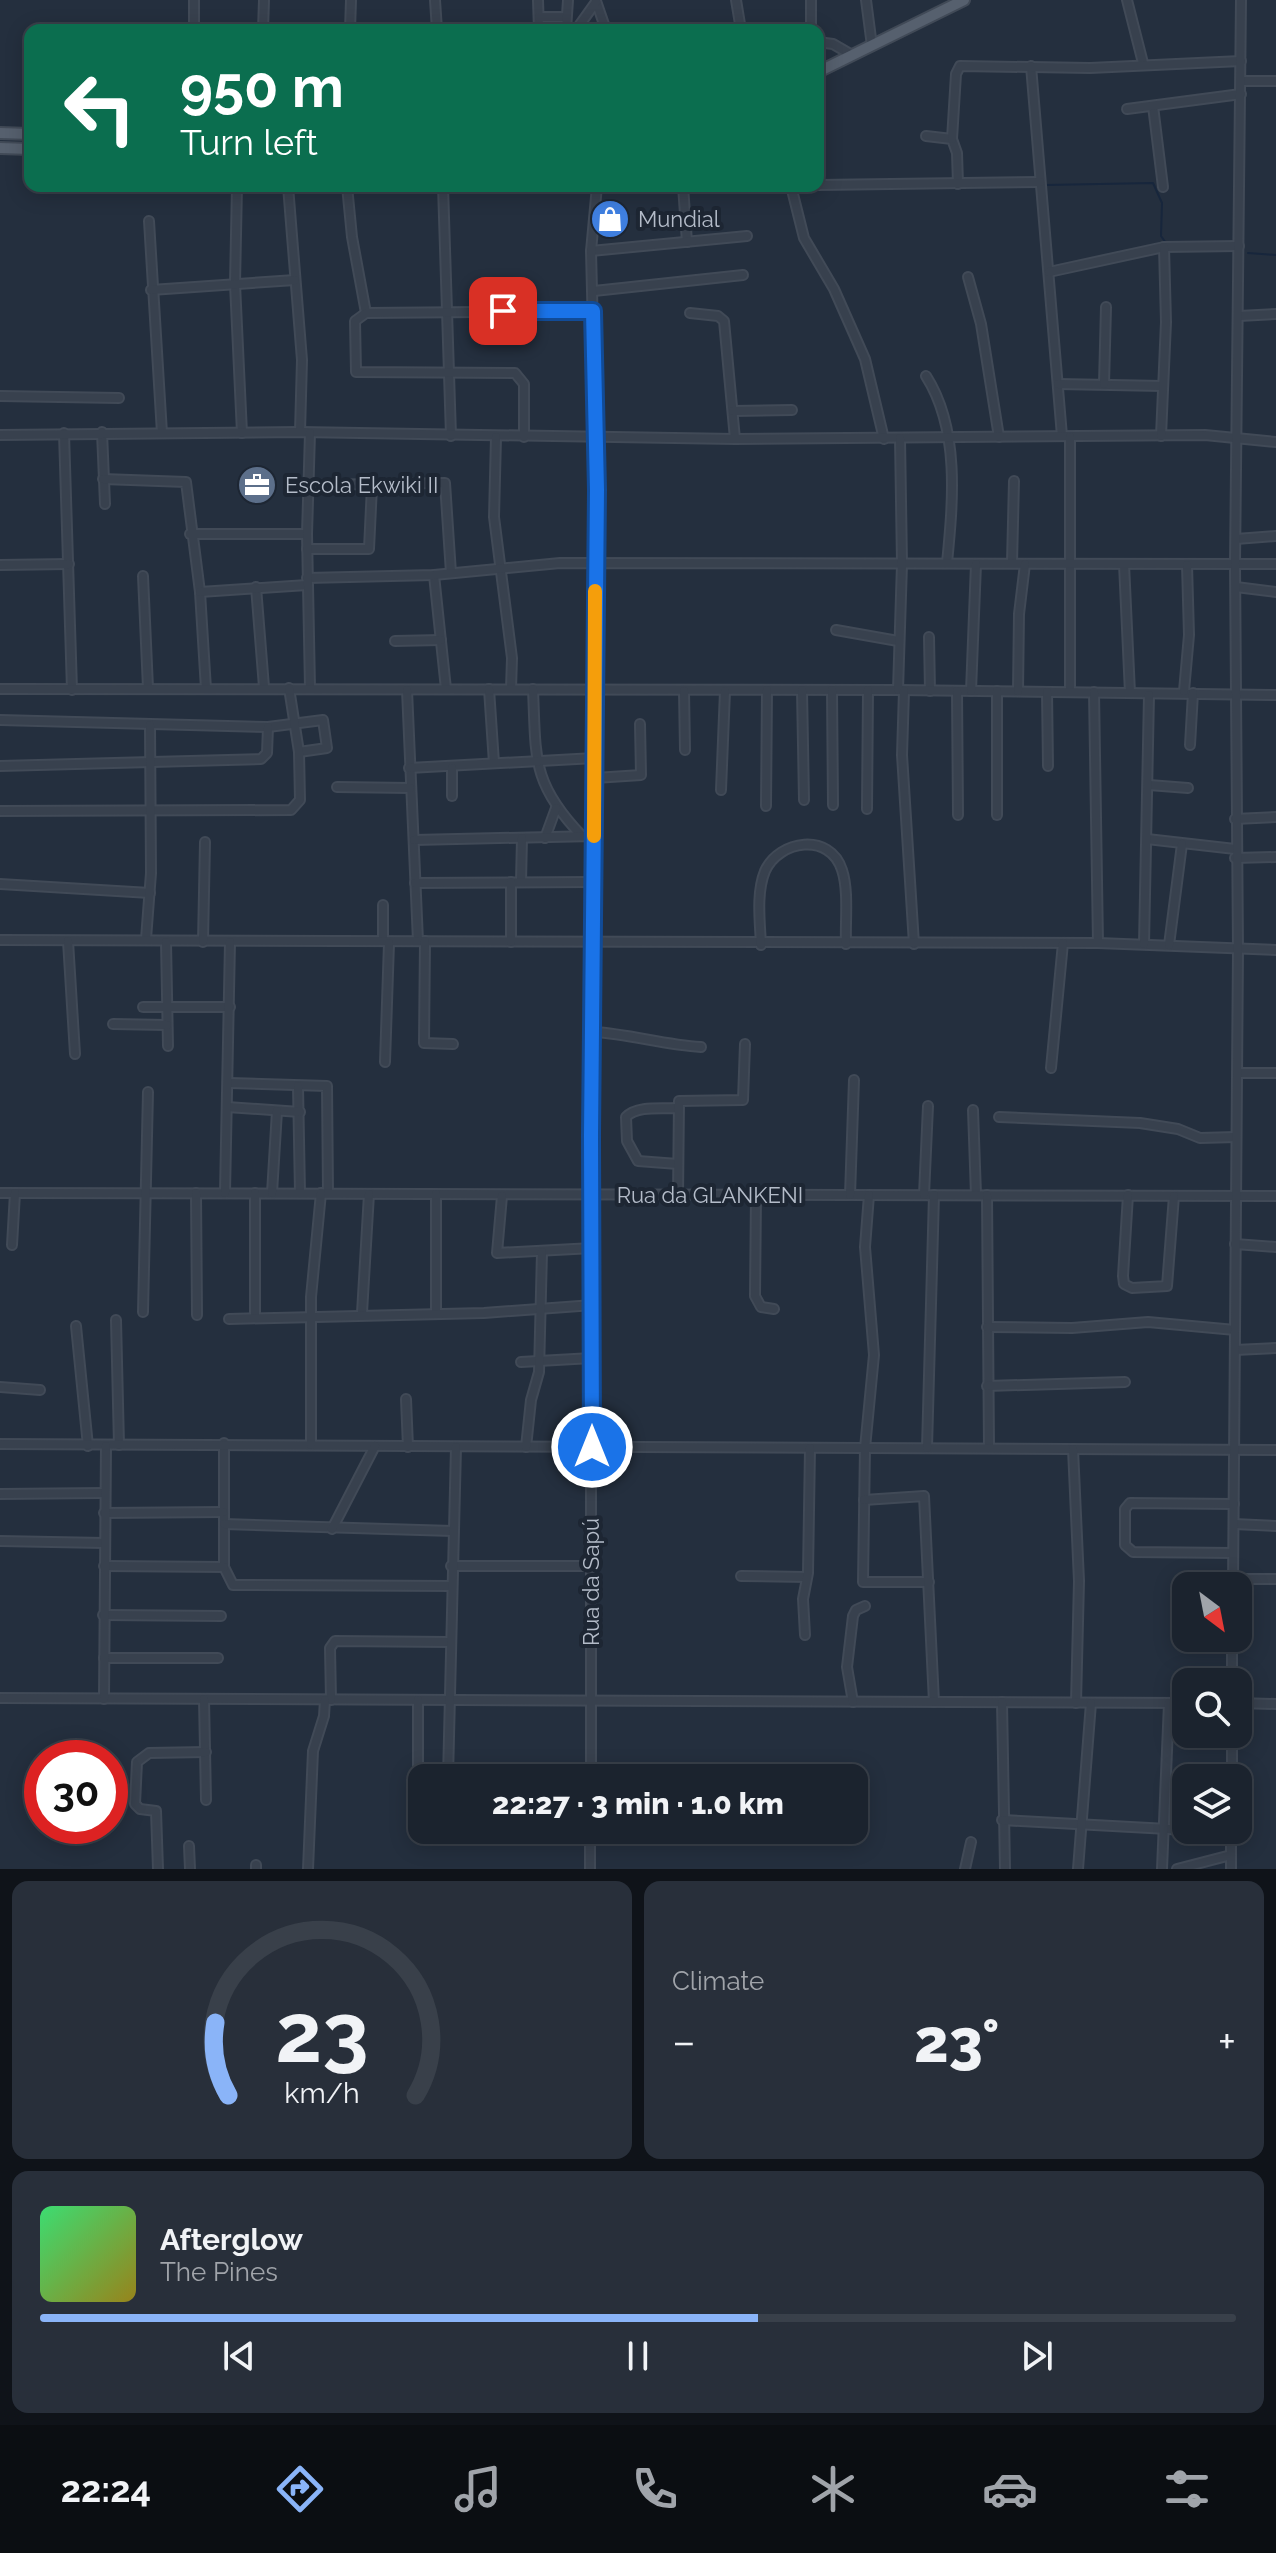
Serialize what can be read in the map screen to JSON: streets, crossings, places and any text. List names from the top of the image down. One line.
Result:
{"streets":{"street":["Rua da GLANKENI","Rua da Sapú"]},"crossings":[["Rua da GLANKENI","Rua da Sapú"]],"places":{"shop":["Mundial"],"office":["Escola Ekwiki II"]},"north":"bottom right","page":{"turn":["950 m","Turn left"],"limit":"30","trip":"22:27 · 3 min · 1.0 km","tile":"Climate","heat":["−","23°","+"],"song":["Afterglow","The Pines"],"tabs":"22:24","gauge":["23","km/h"]}}
